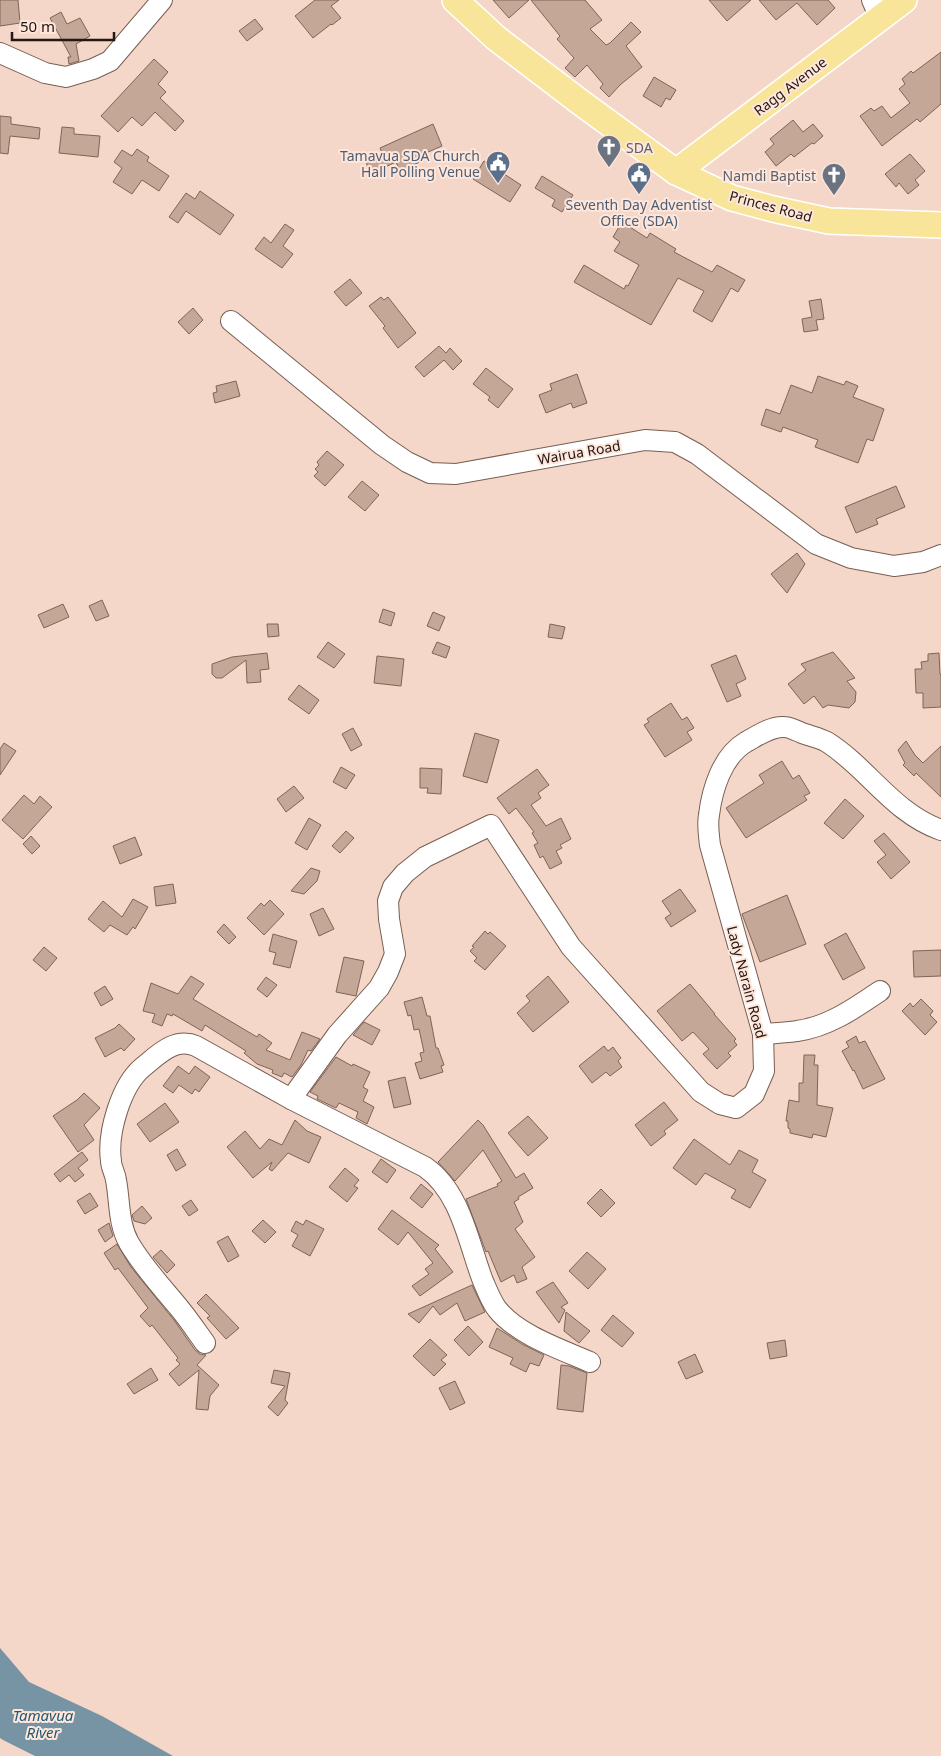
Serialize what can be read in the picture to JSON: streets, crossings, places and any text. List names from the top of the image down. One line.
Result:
{"streets":{"main road":["Ragg Avenue","Princes Road"],"street":["Wairua Road","Lady Narain Road"]},"crossings":[["Ragg Avenue","Princes Road"]],"water":["Tamavua River"],"places":{"church":["SDA","Namdi Baptist"],"public building":["Tamavua SDA Church Hall Polling Venue","Seventh Day Adventist Office (SDA)"]},"scale_bar":"50 m"}
